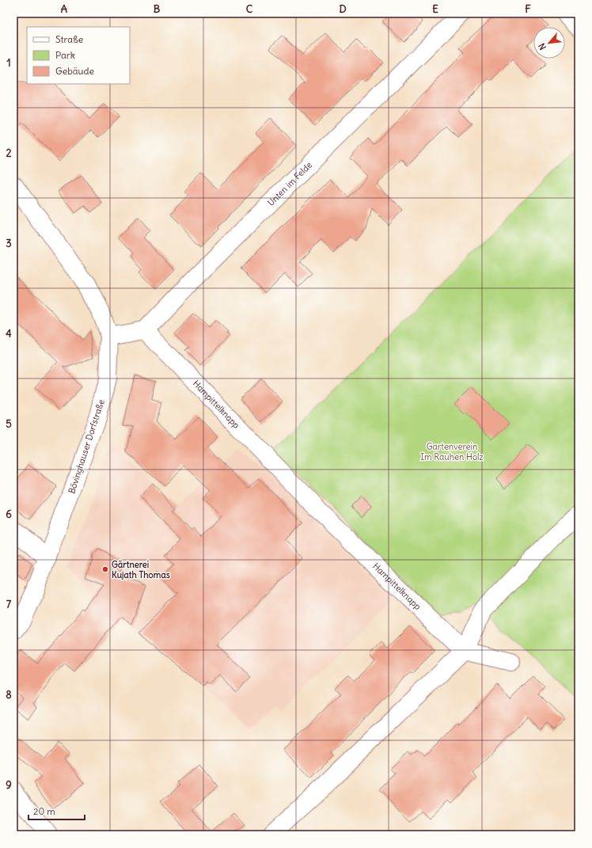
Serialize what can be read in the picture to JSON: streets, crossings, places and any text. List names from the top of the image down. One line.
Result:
{"streets":{"street":["Unten im Felde","Hampittelknapp","Bövinghauser Dorfstraße"]},"crossings":[["Unten im Felde","Hampittelknapp"]],"parks":["Gartenverein Im Rauhen Holz"],"places":["Gärtnerei Kujath Thomas"],"legend":["Straße","Park","Gebäude"],"scale_bar":"20 m","north":"bottom left","grid":{"columns":["A","B","C","D","E","F"],"rows":["1","2","3","4","5","6","7","8","9"]}}
